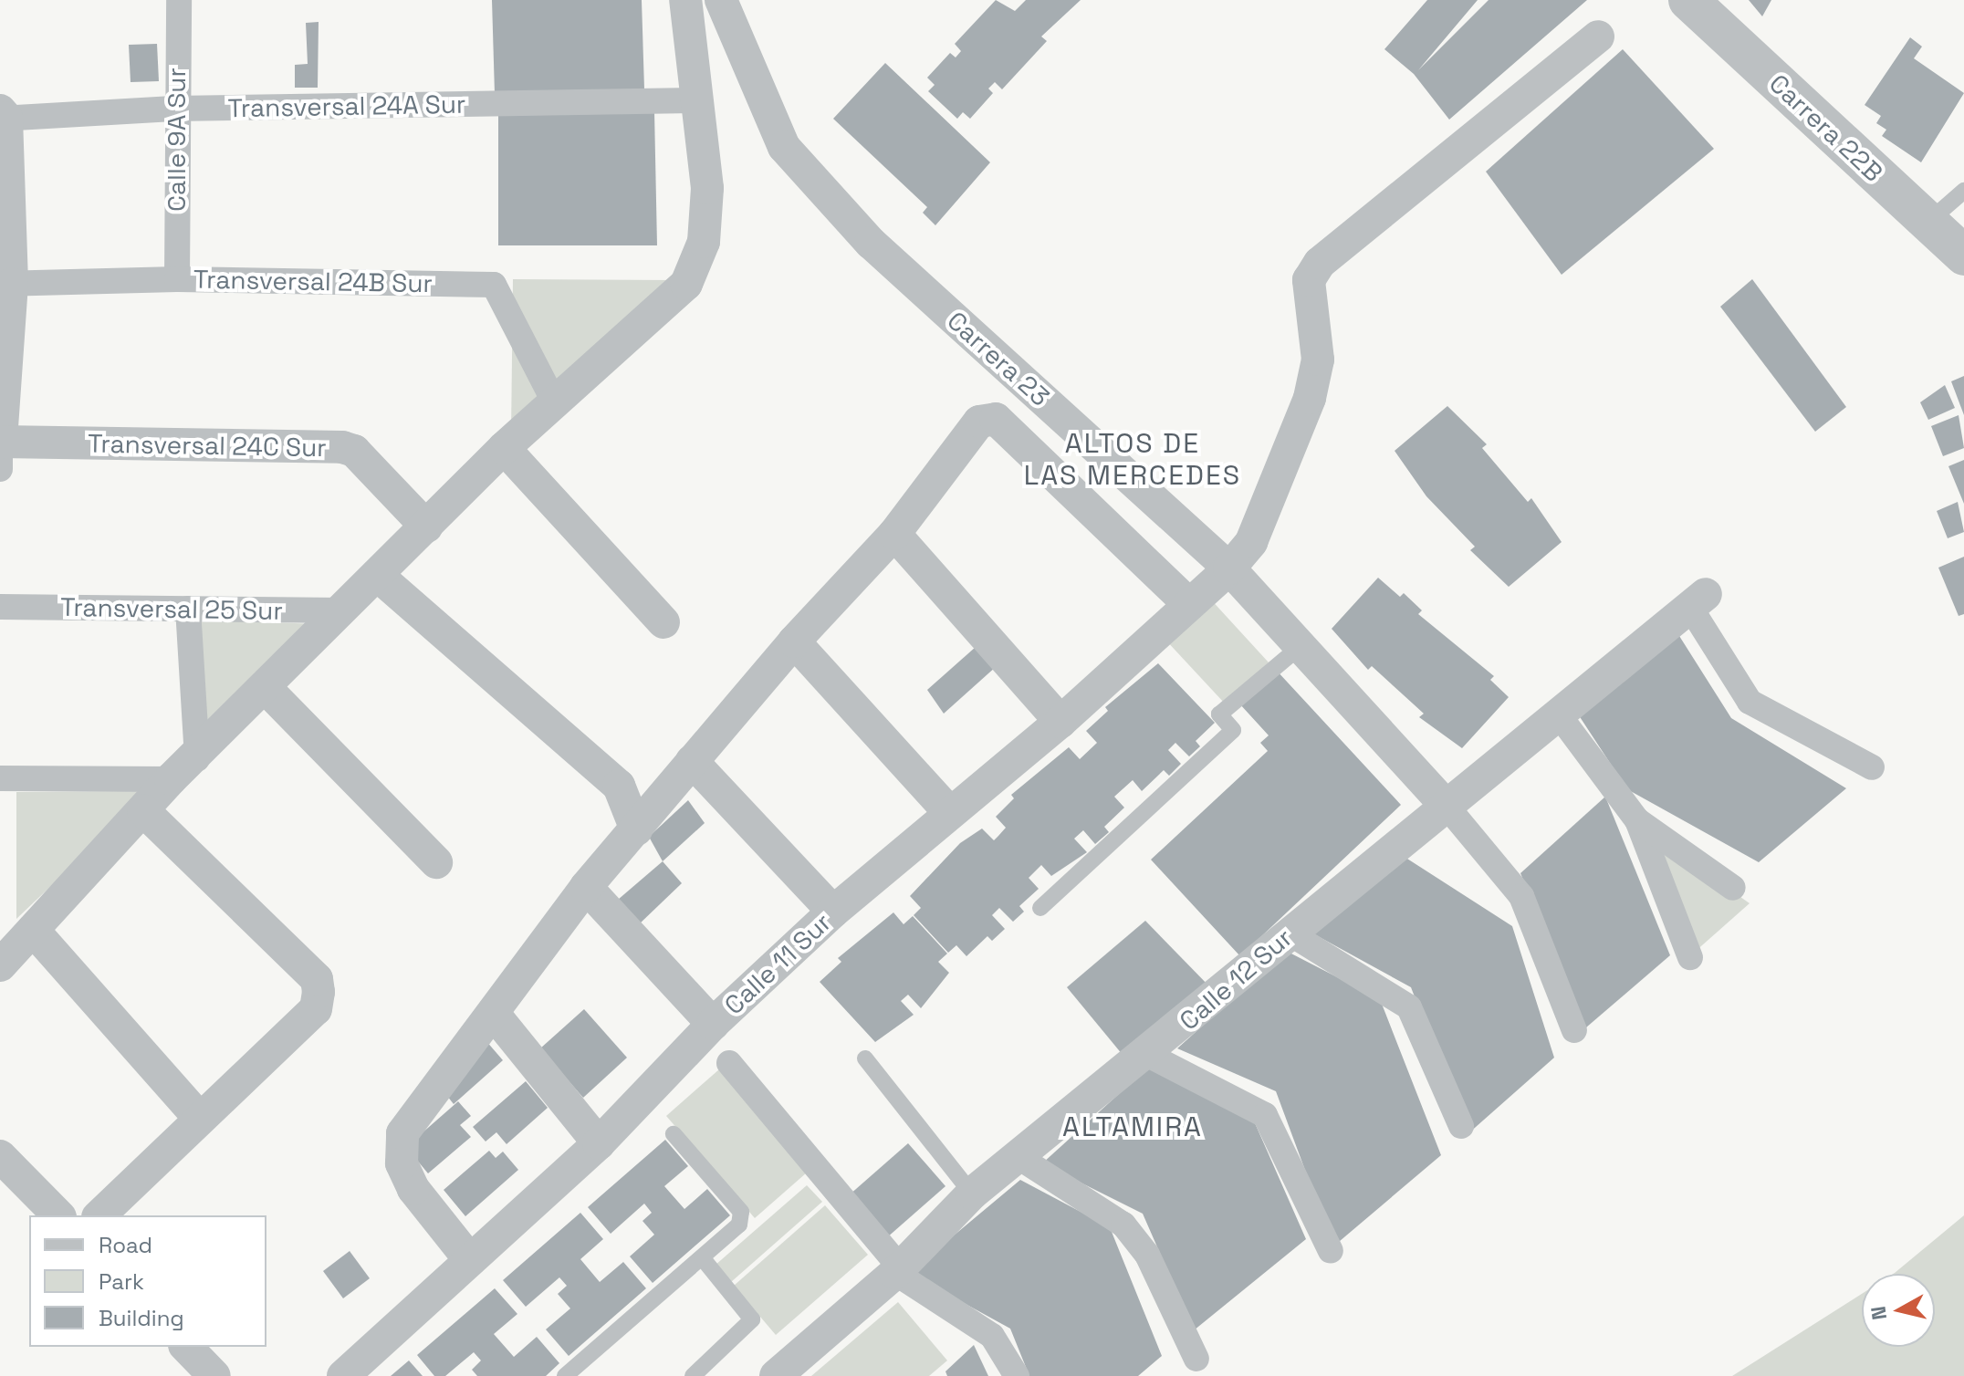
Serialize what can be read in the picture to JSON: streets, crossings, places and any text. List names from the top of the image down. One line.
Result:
{"streets":{"street":["Transversal 24A Sur","Carrera 22B","Calle 9A Sur","Transversal 24B Sur","Carrera 23","Transversal 24C Sur","Transversal 25 Sur","Calle 11 Sur","Calle 12 Sur"]},"crossings":[["Transversal 24A Sur","Calle 9A Sur"],["Calle 9A Sur","Transversal 24B Sur"],["Carrera 23","Calle 11 Sur"],["Carrera 23","Calle 12 Sur"]],"districts":["ALTOS DE LAS MERCEDES","ALTAMIRA"],"legend":["Road","Park","Building"],"north":"left"}
